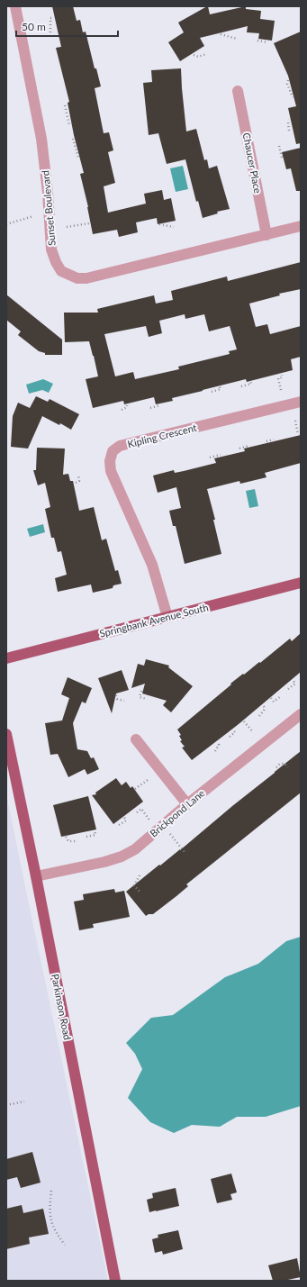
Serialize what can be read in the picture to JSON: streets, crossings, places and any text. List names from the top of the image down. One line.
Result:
{"streets":{"main road":["Springbank Avenue South","Parkinson Road"],"street":["Chaucer Place","Sunset Boulevard","Kipling Crescent","Brickpond Lane"]},"crossings":[["Chaucer Place","Sunset Boulevard"],["Kipling Crescent","Springbank Avenue South"],["Brickpond Lane","Parkinson Road"]],"scale_bar":"50 m"}
